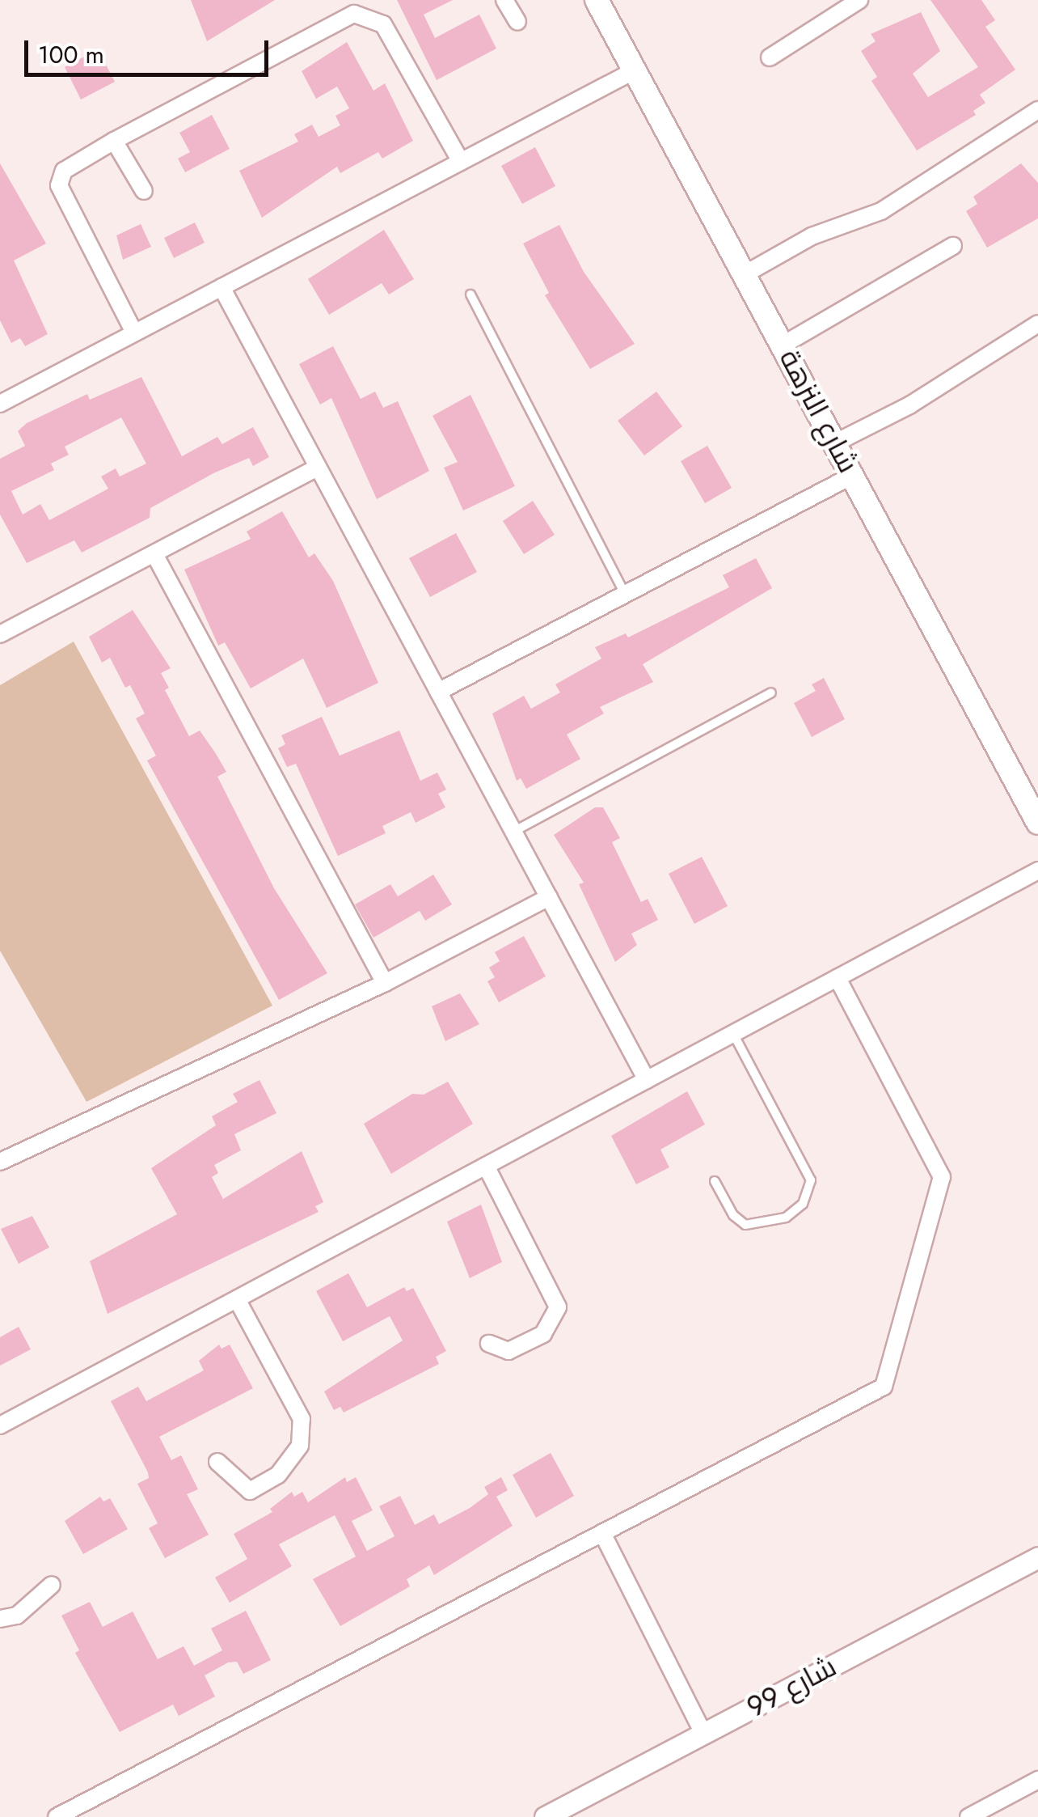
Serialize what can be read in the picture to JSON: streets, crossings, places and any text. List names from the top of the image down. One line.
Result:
{"streets":{"main road":["شارع النزهة"],"street":["شارع 99"]},"scale_bar":"100 m"}
